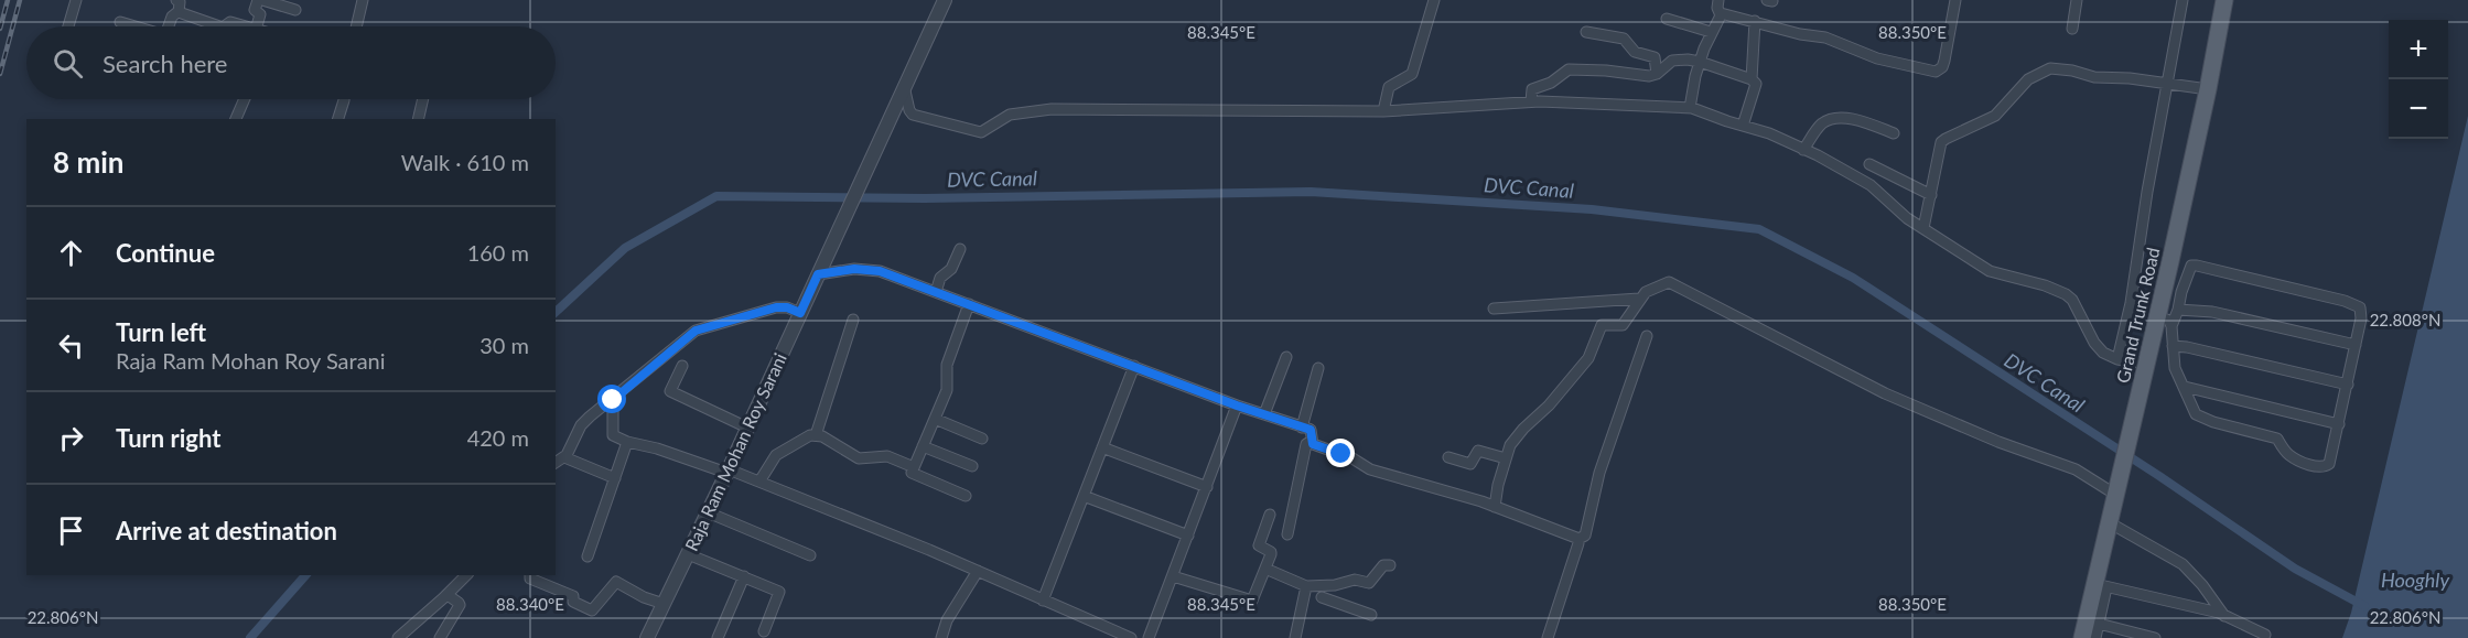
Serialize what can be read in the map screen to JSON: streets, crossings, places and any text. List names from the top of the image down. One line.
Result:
{"streets":{"main road":["Grand Trunk Road"],"street":["Raja Ram Mohan Roy Sarani"]},"water":["DVC Canal","Hooghly"],"page":{"map_buttons":["+","−"],"search":"Search here","heading":["8 min","Walk · 610 m"],"list":[["Continue","160 m"],["Turn left","Raja Ram Mohan Roy Sarani","30 m"],["Turn right","420 m"],"Arrive at destination"]},"coordinates":["88.345°E","88.350°E","22.808°N","88.340°E","22.806°N"]}
